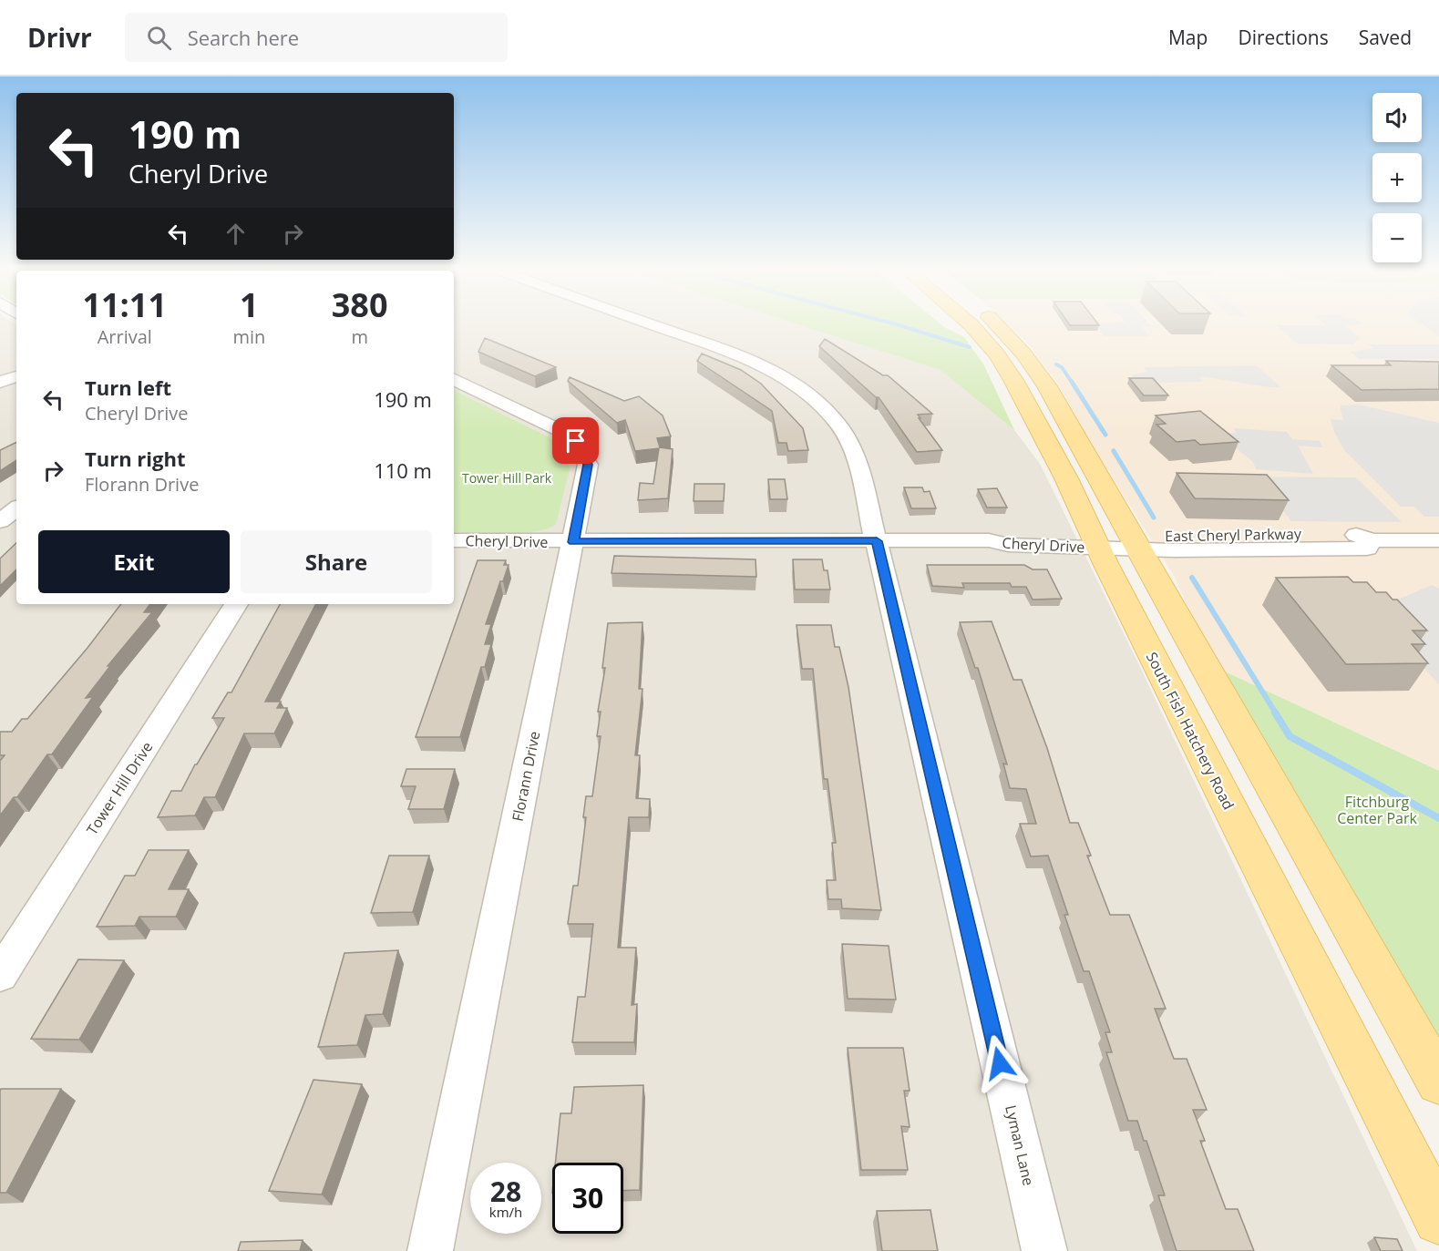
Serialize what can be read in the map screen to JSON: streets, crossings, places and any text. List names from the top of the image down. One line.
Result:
{"streets":{"main road":["South Fish Hatchery Road"],"street":["East Cheryl Parkway","Cheryl Drive","Florann Drive","Tower Hill Drive","Lyman Lane"]},"crossings":[["East Cheryl Parkway","Cheryl Drive"],["East Cheryl Parkway","South Fish Hatchery Road"],["Cheryl Drive","South Fish Hatchery Road"],["Cheryl Drive","Florann Drive"],["Cheryl Drive","Lyman Lane"]],"parks":["Tower Hill Park","Fitchburg Center Park"],"page":{"header":"Drivr","search":"Search here","nav":["Map","Directions","Saved"],"map_buttons":["+","−"],"turn":["190 m","Cheryl Drive"],"eta":["11:11","Arrival","1","min","380","m"],"list":[{"name":"Turn left","note":"Cheryl Drive","value":"190 m"},{"name":"Turn right","note":"Florann Drive","value":"110 m"}],"buttons":["Exit","Share"],"speed":"28 km/h","limit":"30"}}
